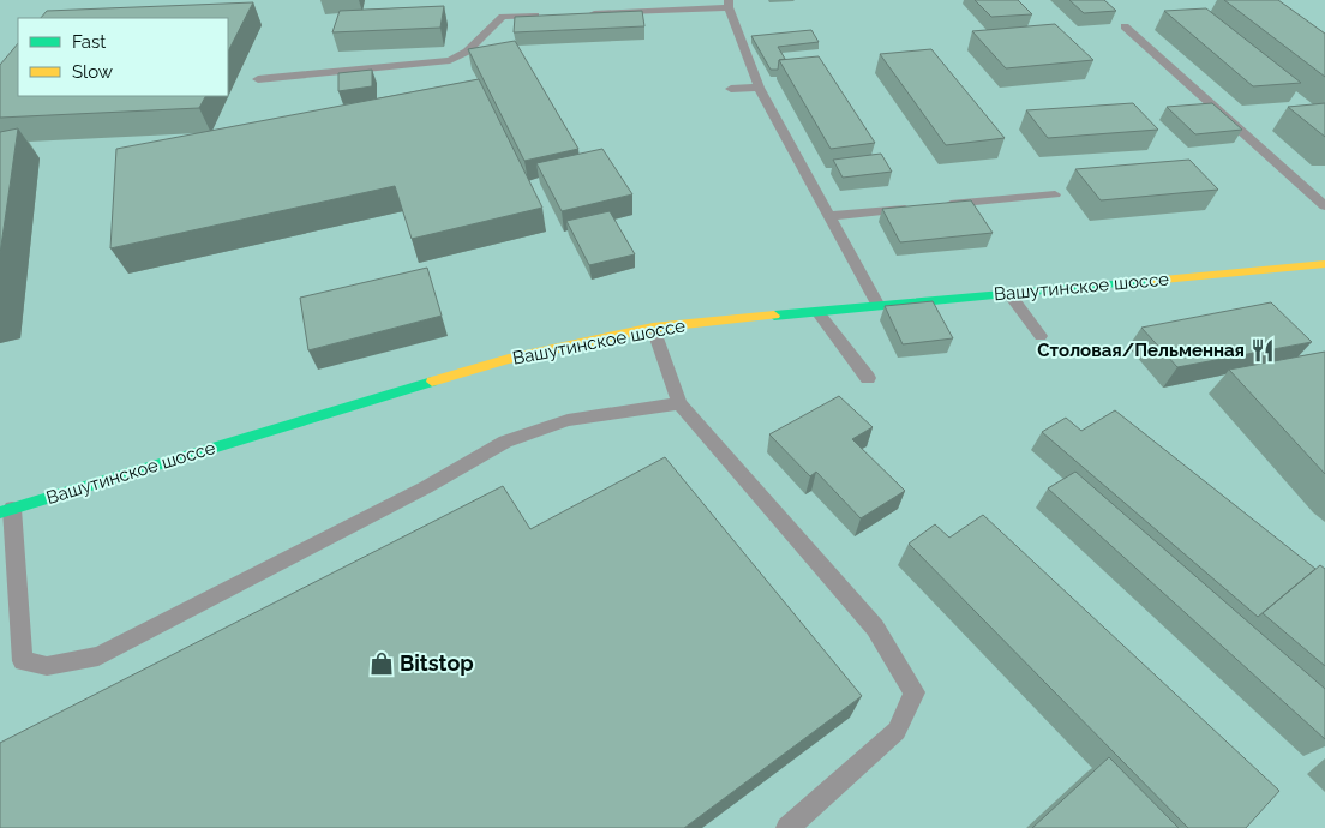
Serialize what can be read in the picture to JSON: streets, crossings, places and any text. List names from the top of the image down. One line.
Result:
{"streets":{"street":["Вашутинское шоссе"]},"places":{"restaurant":["Столовая/Пельменная"],"shop":["Bitstop"]},"legend":["Fast","Slow"]}
